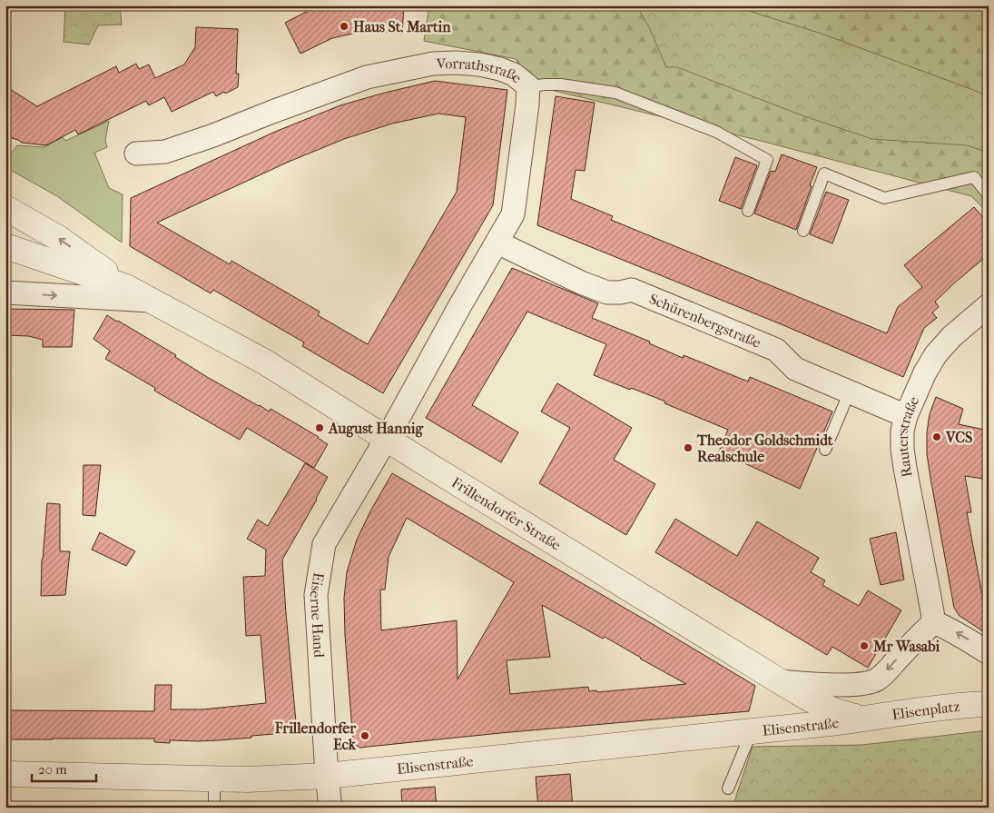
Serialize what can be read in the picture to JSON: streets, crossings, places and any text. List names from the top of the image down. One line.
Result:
{"streets":{"street":["Vorrathstraße","Schürenbergstraße","Rauterstraße","Frillendorfer Straße","Eiserne Hand","Elisenplatz","Elisenstraße"]},"crossings":[["Vorrathstraße","Schürenbergstraße"],["Vorrathstraße","Frillendorfer Straße"],["Vorrathstraße","Eiserne Hand"],["Schürenbergstraße","Rauterstraße"],["Frillendorfer Straße","Eiserne Hand"],["Frillendorfer Straße","Elisenplatz"],["Frillendorfer Straße","Elisenstraße"],["Eiserne Hand","Elisenstraße"],["Elisenplatz","Elisenstraße"]],"places":["Haus St. Martin","August Hannig","VCS","Theodor Goldschmidt Realschule","Mr Wasabi","Frillendorfer Eck"],"scale_bar":"20 m"}
